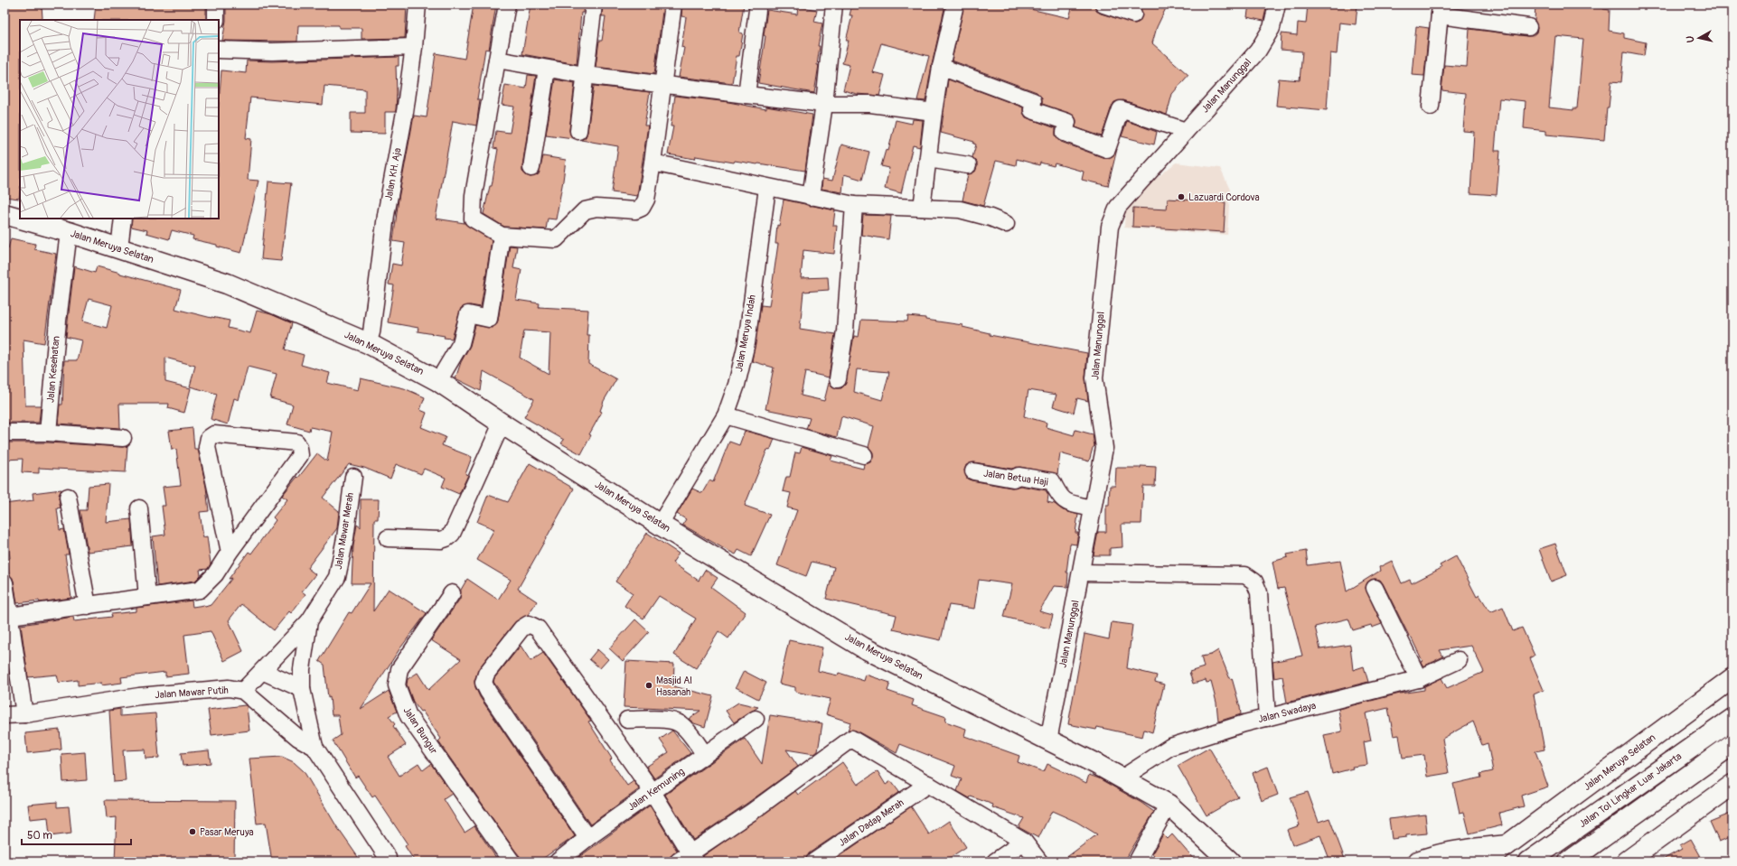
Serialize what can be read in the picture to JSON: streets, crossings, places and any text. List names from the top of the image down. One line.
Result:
{"streets":{"main road":["Jalan Meruya Selatan","Jalan Tol Lingkar Luar Jakarta"],"street":["Jalan Manunggal","Jalan KH. Aja","Jalan Meruya Indah","Jalan Kesehatan","Jalan Betua Haji","Jalan Mawar Merah","Jalan Mawar Putih","Jalan Swadaya","Jalan Bungur","Jalan Kemuning","Jalan Dadap Merah"]},"crossings":[["Jalan Manunggal","Jalan Meruya Selatan"],["Jalan Manunggal","Jalan Betua Haji"],["Jalan KH. Aja","Jalan Meruya Selatan"],["Jalan Meruya Selatan","Jalan Meruya Indah"],["Jalan Meruya Selatan","Jalan Kesehatan"],["Jalan Meruya Selatan","Jalan Swadaya"],["Jalan Mawar Merah","Jalan Mawar Putih"]],"places":["Lazuardi Cordova","Masjid Al Hasanah","Pasar Meruya"],"scale_bar":"50 m","north":"left"}
